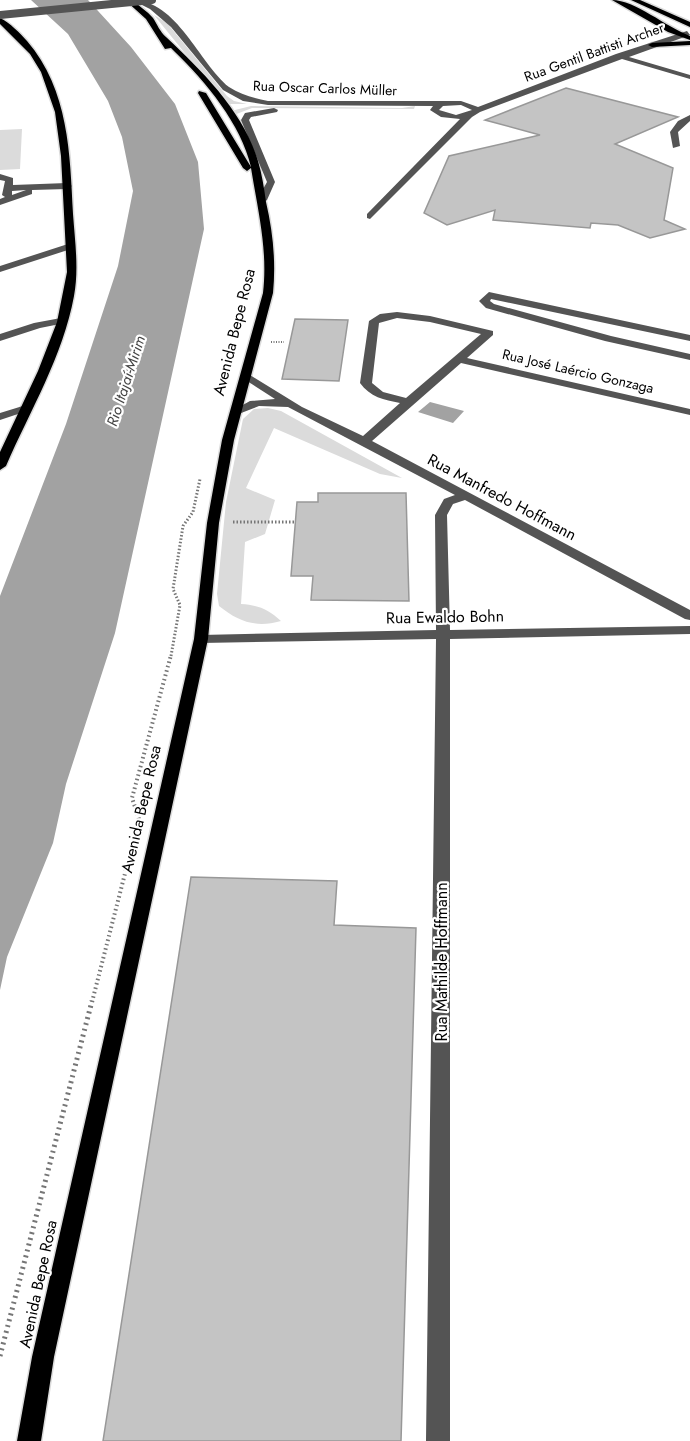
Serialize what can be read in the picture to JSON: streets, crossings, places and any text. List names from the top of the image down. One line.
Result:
{"streets":{"main road":["Avenida Bepe Rosa"],"street":["Rua Gentil Battisti Archer","Rua Oscar Carlos Müller","Rua José Laércio Gonzaga","Rua Manfredo Hoffmann","Rua Ewaldo Bohn","Rua Mathilde Hoffmann"]},"crossings":[["Rua Gentil Battisti Archer","Rua Oscar Carlos Müller"],["Rua Oscar Carlos Müller","Avenida Bepe Rosa"],["Avenida Bepe Rosa","Rua Manfredo Hoffmann"],["Avenida Bepe Rosa","Rua Ewaldo Bohn"],["Rua Manfredo Hoffmann","Rua Mathilde Hoffmann"],["Rua Ewaldo Bohn","Rua Mathilde Hoffmann"]],"water":["Rio Itajaí-Mirim"]}
